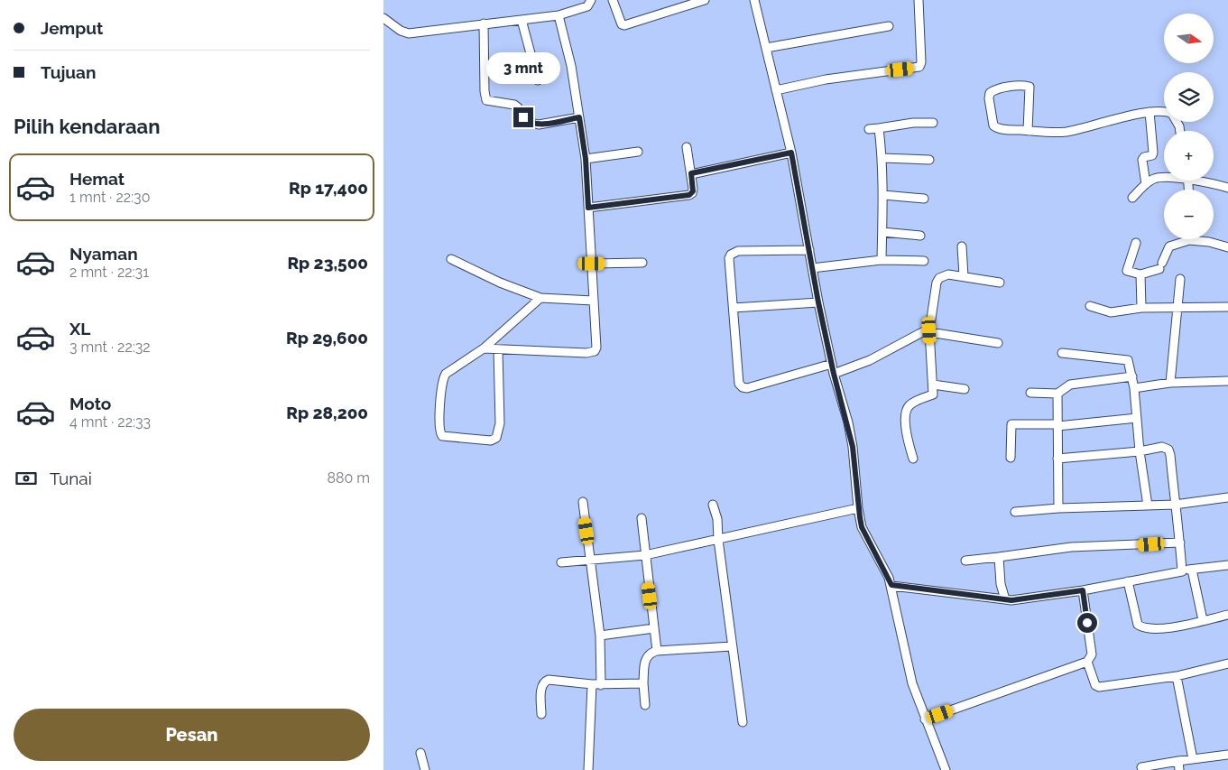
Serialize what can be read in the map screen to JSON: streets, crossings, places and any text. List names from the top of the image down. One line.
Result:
{"north":"right","page":{"banner":["Jemput","Tujuan"],"map_buttons":["+","−"],"bubble":"3 mnt","heading":"Pilih kendaraan","list":[{"name":"Hemat","note":"1 mnt · 22:30","value":"Rp 17,400"},{"name":"Nyaman","note":"2 mnt · 22:31","value":"Rp 23,500"},{"name":"XL","note":"3 mnt · 22:32","value":"Rp 29,600"},{"name":"Moto","note":"4 mnt · 22:33","value":"Rp 28,200"}],"pay":["Tunai","880 m"],"buttons":"Pesan"}}
